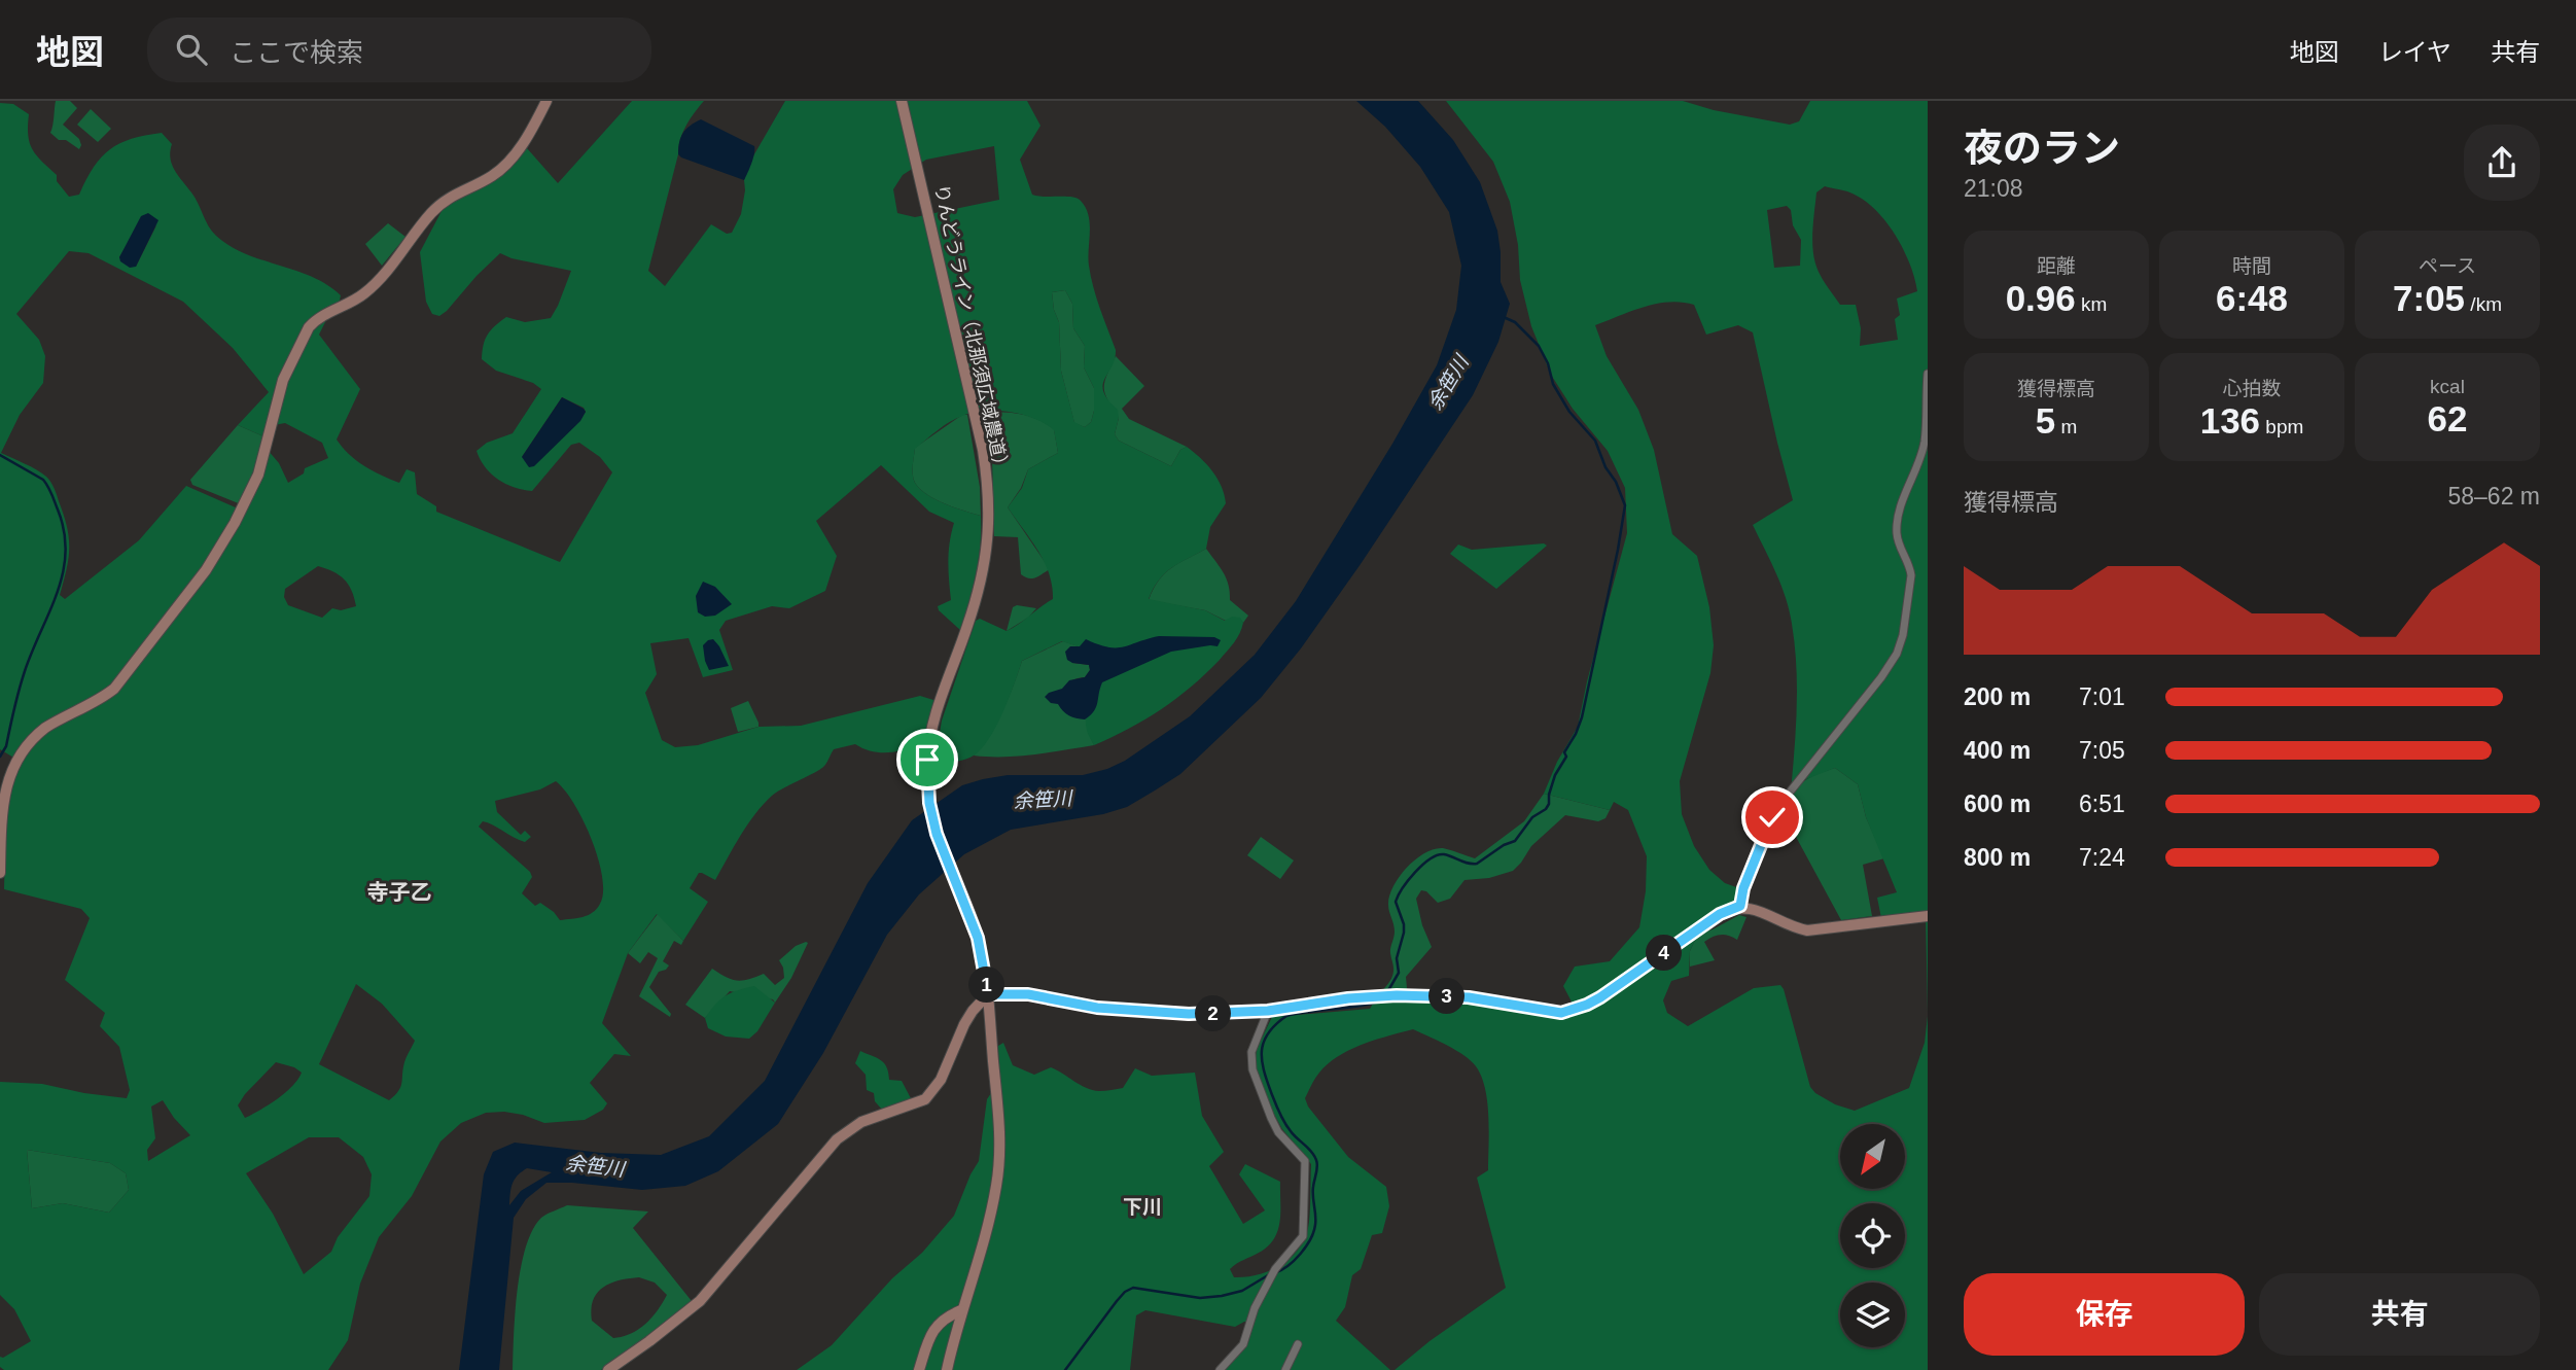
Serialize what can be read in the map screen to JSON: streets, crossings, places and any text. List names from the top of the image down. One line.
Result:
{"streets":{"street":["りんどうライン（北那須広域農道）"]},"districts":["寺子乙","下川"],"water":["余笹川"],"north":"bottom left","page":{"header":"地図","search":"ここで検索","nav":["地図","レイヤ","共有"],"heading":["夜のラン","21:08"],"stats":[["距離","0.96 km"],["時間","6:48"],["ペース","7:05 /km"],["獲得標高","5 m"],["心拍数","136 bpm"],["kcal","62"]],"chart":["獲得標高","58–62 m"],"list":[{"name":"200 m","note":"7:01"},{"name":"400 m","note":"7:05"},{"name":"600 m","note":"6:51"},{"name":"800 m","note":"7:24"}],"pins":["4","1","3","2"],"buttons":["保存","共有"]}}
